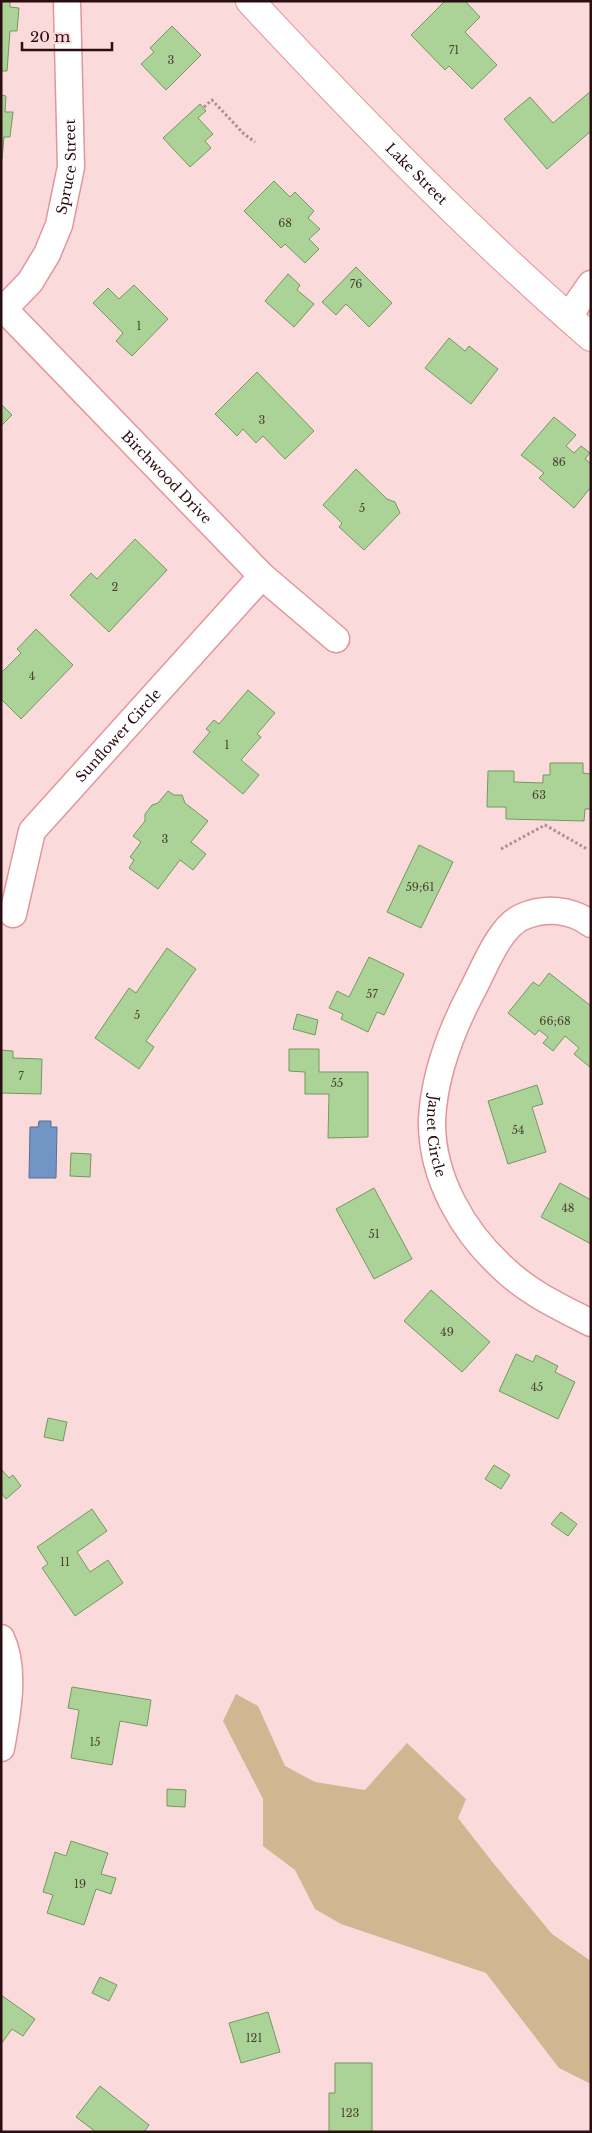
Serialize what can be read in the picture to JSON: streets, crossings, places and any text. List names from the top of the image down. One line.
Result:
{"streets":{"street":["Spruce Street","Lake Street","Birchwood Drive","Sunflower Circle","Janet Circle"]},"crossings":[["Spruce Street","Birchwood Drive"],["Birchwood Drive","Sunflower Circle"]],"house_numbers":["71","3","68","76","1","3","86","5","2","4","1","63","3","59;61","57","5","66;68","7","55","54","48","51","49","45","11","15","19","121","123"],"scale_bar":"20 m"}
